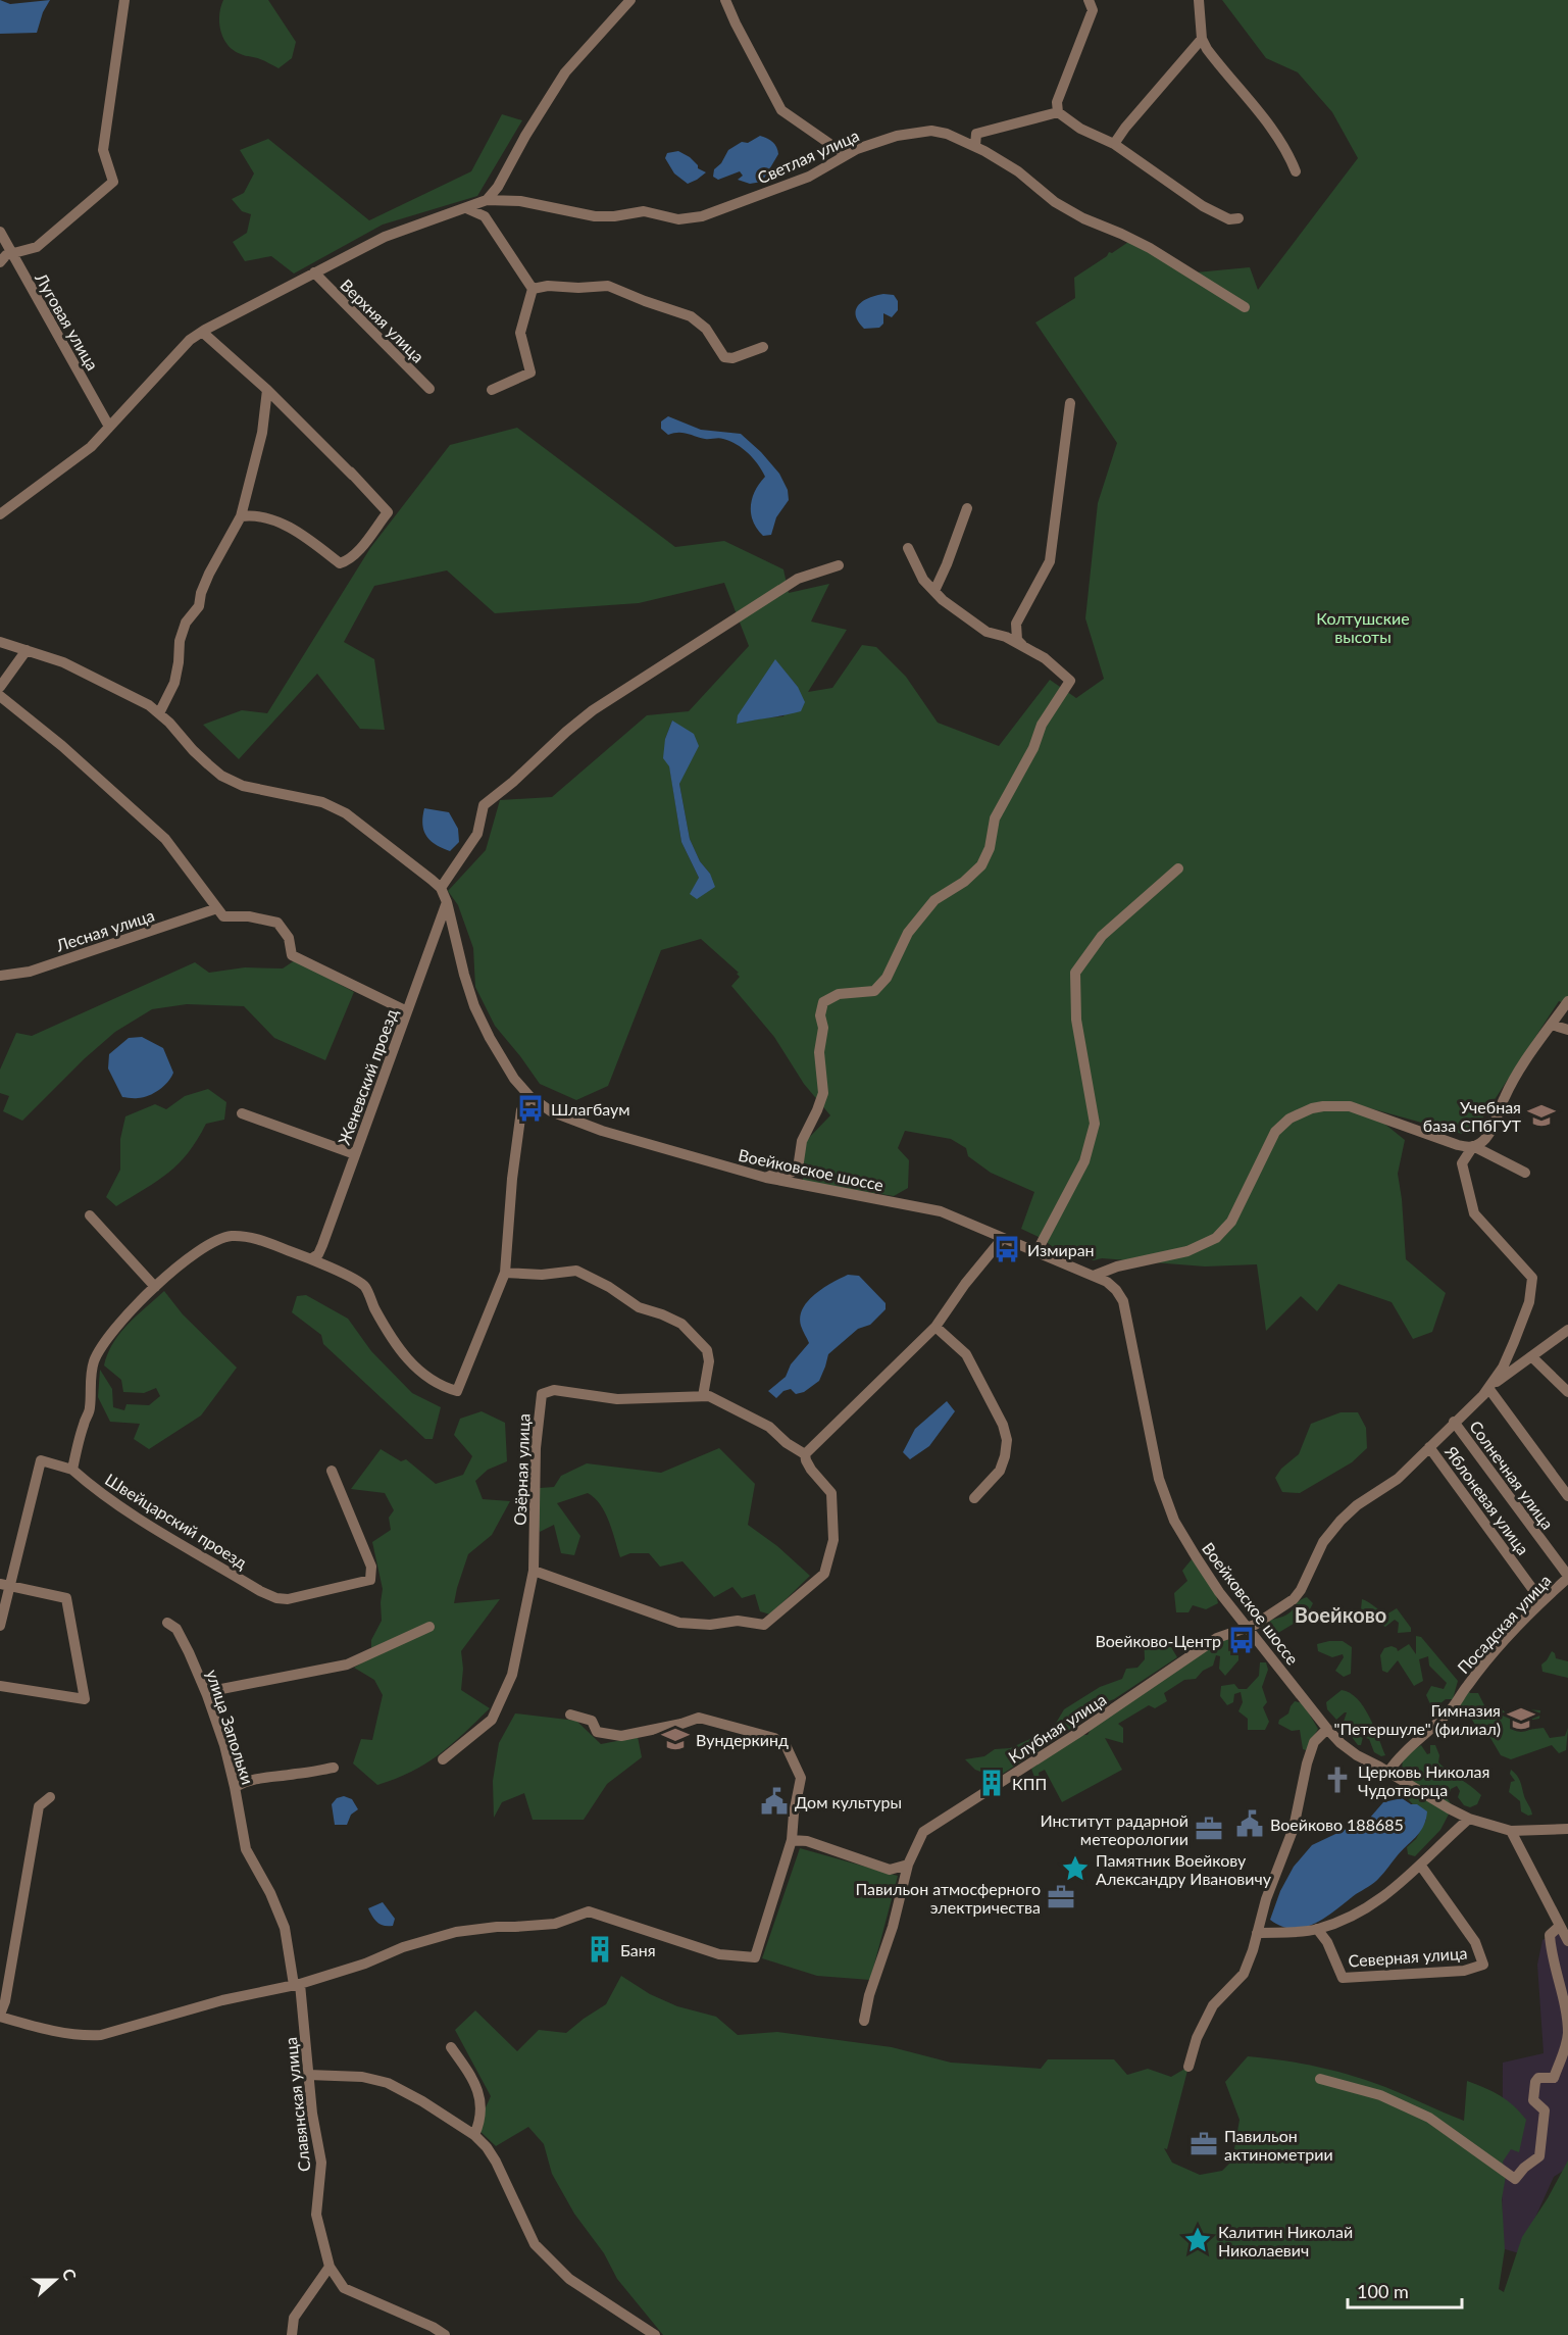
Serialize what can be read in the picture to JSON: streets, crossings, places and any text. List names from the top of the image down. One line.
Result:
{"streets":{"street":["Светлая улица","Верхняя улица","Луговая улица","Лесная улица","Женевский проезд","Воейковское шоссе","Озёрная улица","Солнечная улица","Яблоневая улица","Швейцарский проезд","Посадская улица","улица Запольки","Клубная улица","Северная улица","Славянская улица"]},"crossings":[["Женевский проезд","Воейковское шоссе"],["Воейковское шоссе","Посадская улица"],["Воейковское шоссе","Клубная улица"],["Солнечная улица","Посадская улица"],["Яблоневая улица","Посадская улица"],["Яблоневая улица","Клубная улица"],["улица Запольки","Славянская улица"]],"districts":["Воейково"],"parks":["Колтушские высоты"],"places":{"bus stop":["Шлагбаум","Измиран","Воейково-Центр"],"school or university":["Учебная база СПбГУТ","Гимназия \"Петершуле\" (филиал)","Вундеркинд"],"church":["Церковь Николая Чудотворца"],"building":["КПП","Баня"],"public building":["Дом культуры","Воейково 188685"],"office":["Институт радарной метеорологии","Павильон атмосферного электричества","Павильон актинометрии"],"place":["Памятник Воейкову Александру Ивановичу","Калитин Николай Николаевич"]},"scale_bar":"100 m","north":"right"}
